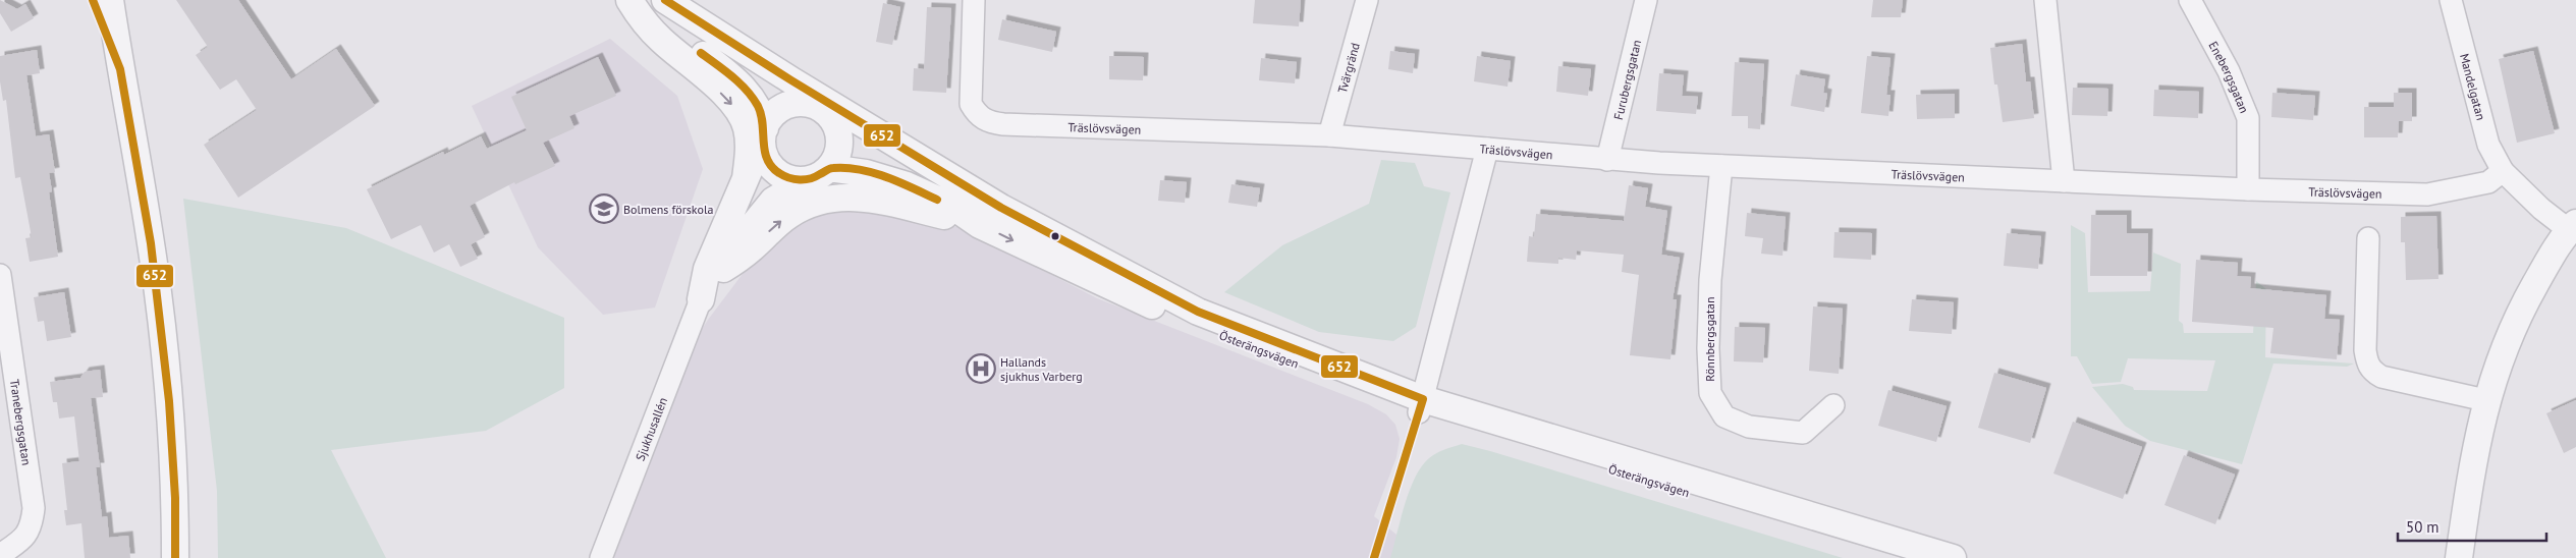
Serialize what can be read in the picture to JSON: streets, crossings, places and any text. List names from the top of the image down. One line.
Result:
{"streets":{"street":["Tvärgränd","Enebergsgatan","Furubergsgatan","Mandelgatan","Träslövsvägen","Rönnbergsgatan","Österängsvägen","Tranebergsgatan","Sjukhusallén"]},"crossings":[["Tvärgränd","Träslövsvägen"],["Enebergsgatan","Träslövsvägen"],["Furubergsgatan","Träslövsvägen"],["Mandelgatan","Träslövsvägen"],["Träslövsvägen","Rönnbergsgatan"]],"places":{"school or university":["Bolmens förskola"],"hospital":["Hallands sjukhus Varberg"]},"lines":["transit line 652"],"scale_bar":"50 m"}
